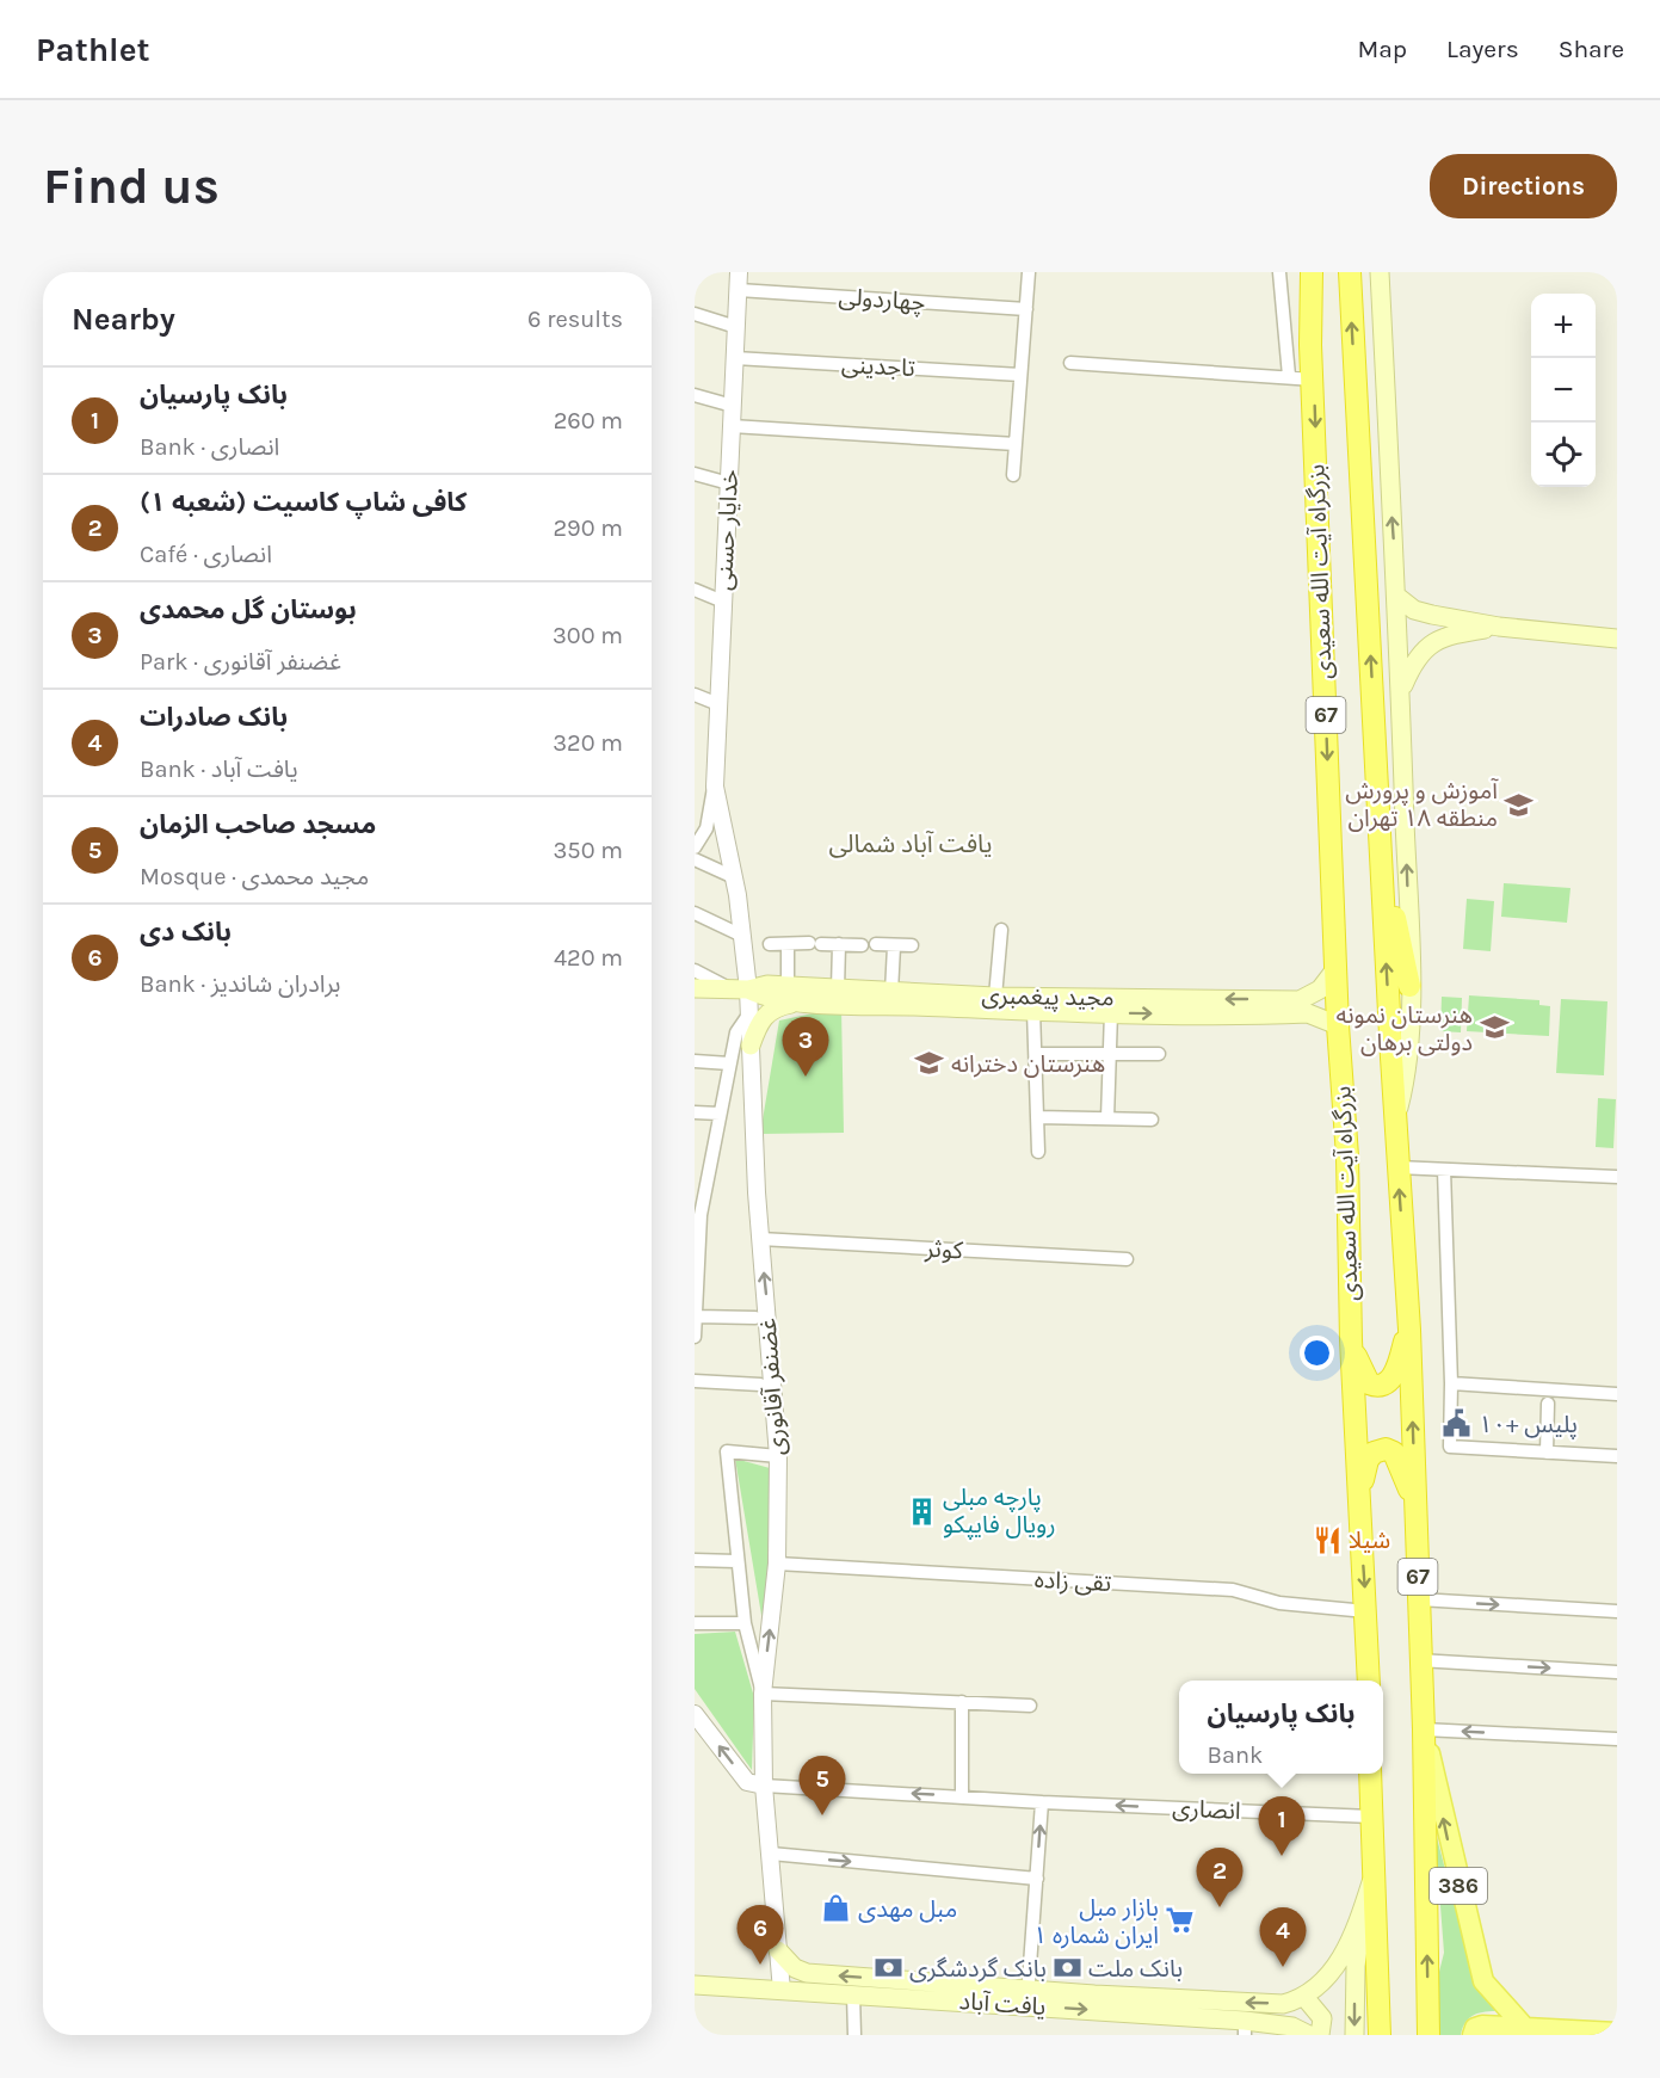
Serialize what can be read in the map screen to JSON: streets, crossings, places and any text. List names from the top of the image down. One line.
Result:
{"streets":{"highway":["بزرگراه آیت الله سعیدی","67"],"main road":["مجید پیغمبری","386","یافت آباد"],"street":["چهاردولی","تاجدینی","خدایار حسنی","کوثر","غضنفر آقانوری","تقی زاده","انصاری"]},"crossings":[["چهاردولی","خدایار حسنی"],["تاجدینی","خدایار حسنی"],["خدایار حسنی","مجید پیغمبری"],["خدایار حسنی","غضنفر آقانوری"],["بزرگراه آیت الله سعیدی","تقی زاده"],["بزرگراه آیت الله سعیدی","386"],["مجید پیغمبری","غضنفر آقانوری"],["کوثر","غضنفر آقانوری"],["غضنفر آقانوری","تقی زاده"],["غضنفر آقانوری","انصاری"],["غضنفر آقانوری","یافت آباد"]],"districts":["یافت آباد شمالی"],"places":{"school or university":["آموزش و پرورش منطقه ۱۸ تهران","هنرستان نمونه دولتی برهان","هنرستان دخترانه"],"public building":["پلیس +۱۰"],"building":["پارچه مبلی رویال فایپکو"],"restaurant":["شیلا"],"shop":["مبل مهدی"],"supermarket":["بازار مبل ایران شماره ۱"],"bank":["بانک گردشگری","بانک ملت"]},"page":{"header":"Pathlet","nav":["Map","Layers","Share"],"buttons":"Directions","title":"Find us","heading":["Nearby","6 results"],"map_buttons":["+","−"],"list":[{"mark":"1","name":"بانک پارسیان","note":"Bank · انصاری","value":"260 m"},{"mark":"2","name":"کافی شاپ کاسیت (شعبه ۱)","note":"Café · انصاری","value":"290 m"},{"mark":"3","name":"بوستان گل محمدی","note":"Park · غضنفر آقانوری","value":"300 m"},{"mark":"4","name":"بانک صادرات","note":"Bank · یافت آباد","value":"320 m"},{"mark":"5","name":"مسجد صاحب الزمان","note":"Mosque · مجید محمدی","value":"350 m"},{"mark":"6","name":"بانک دی","note":"Bank · برادران شاندیز","value":"420 m"}],"pins":["3","5","1","2","6","4"],"popup":["بانک پارسیان","Bank"]}}
